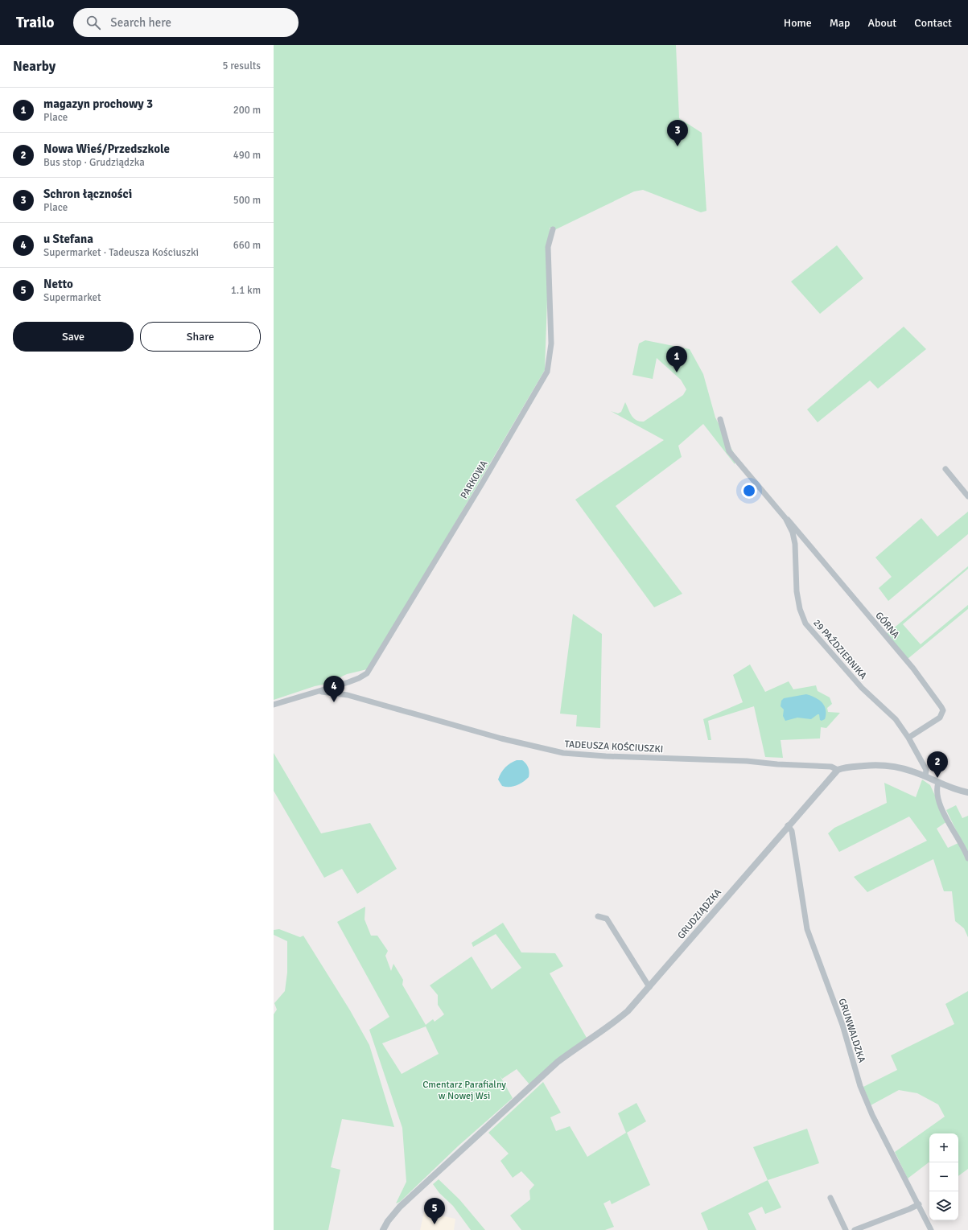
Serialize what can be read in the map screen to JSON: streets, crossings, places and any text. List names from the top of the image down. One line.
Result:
{"streets":{"street":["PARKOWA","GÓRNA","29 PAŹDZIERNIKA","TADEUSZA KOŚCIUSZKI","GRUDZIĄDZKA","GRUNWALDZKA"]},"crossings":[["PARKOWA","TADEUSZA KOŚCIUSZKI"],["GÓRNA","29 PAŹDZIERNIKA"],["TADEUSZA KOŚCIUSZKI","GRUDZIĄDZKA"],["GRUDZIĄDZKA","GRUNWALDZKA"]],"parks":["Cmentarz Parafialny w Nowej Wsi"],"page":{"header":"Trailo","search":"Search here","nav":["Home","Map","About","Contact"],"heading":["Nearby","5 results"],"list":[{"mark":"1","name":"magazyn prochowy 3","note":"Place","value":"200 m"},{"mark":"2","name":"Nowa Wieś/Przedszkole","note":"Bus stop · Grudziądzka","value":"490 m"},{"mark":"3","name":"Schron łączności","note":"Place","value":"500 m"},{"mark":"4","name":"u Stefana","note":"Supermarket · Tadeusza Kościuszki","value":"660 m"},{"mark":"5","name":"Netto","note":"Supermarket","value":"1.1 km"}],"pins":["3","1","4","2","5"],"buttons":["Save","Share"],"map_buttons":["+","−"]}}
